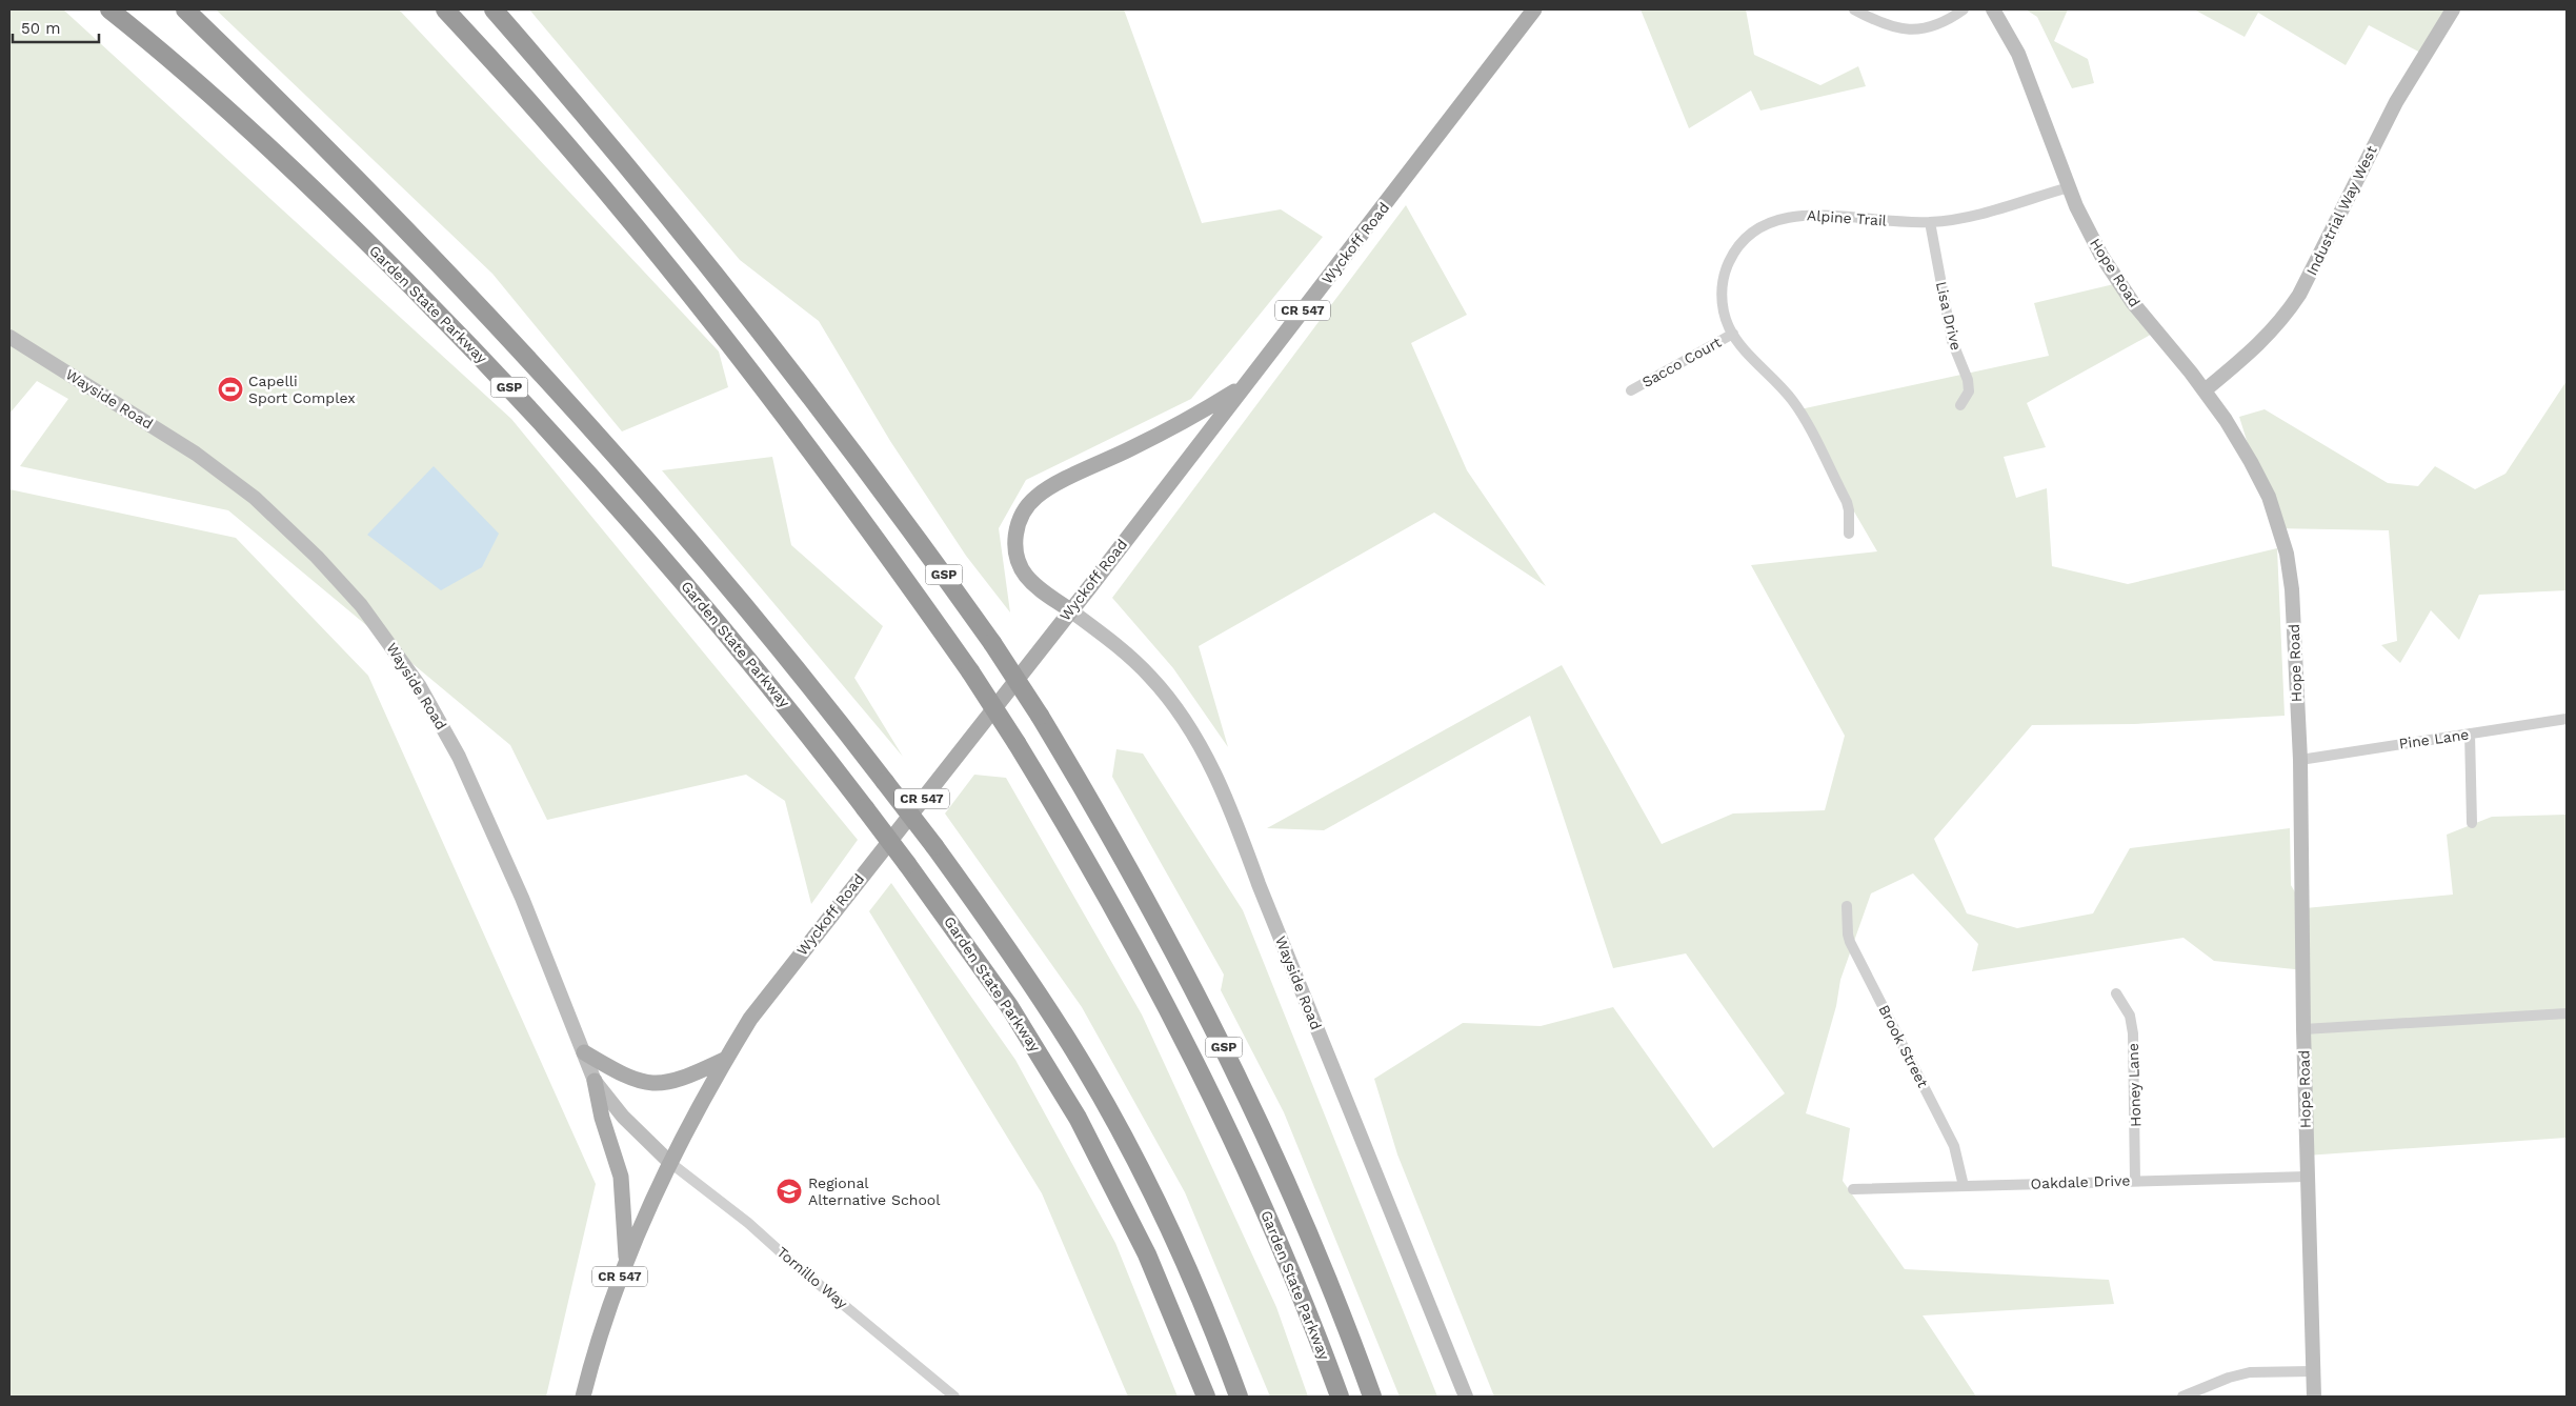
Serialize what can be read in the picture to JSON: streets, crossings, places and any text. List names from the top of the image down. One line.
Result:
{"streets":{"highway":["Garden State Parkway","GSP"],"main road":["Wyckoff Road","CR 547"],"street":["Industrial Way West","Alpine Trail","Hope Road","Lisa Drive","Sacco Court","Wayside Road","Pine Lane","Brook Street","Honey Lane","Oakdale Drive","Tornillo Way"]},"crossings":[["Industrial Way West","Hope Road"],["Alpine Trail","Hope Road"],["Alpine Trail","Lisa Drive"],["Alpine Trail","Sacco Court"],["Wyckoff Road","CR 547"],["Wyckoff Road","Wayside Road"],["Wyckoff Road","Tornillo Way"],["Hope Road","Pine Lane"],["Hope Road","Oakdale Drive"],["CR 547","Wayside Road"],["CR 547","Tornillo Way"],["Wayside Road","Tornillo Way"],["Brook Street","Oakdale Drive"],["Honey Lane","Oakdale Drive"]],"places":{"sports":["Capelli Sport Complex"],"school or university":["Regional Alternative School"]},"scale_bar":"50 m"}
